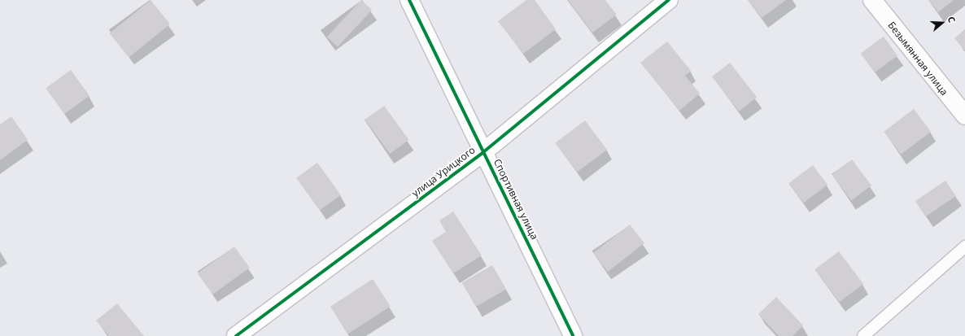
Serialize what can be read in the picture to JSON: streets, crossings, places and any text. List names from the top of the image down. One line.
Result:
{"streets":{"street":["Безымянная улица","улица Урицкого","Спортивная улица"]},"crossings":[["улица Урицкого","Спортивная улица"]],"north":"right"}
